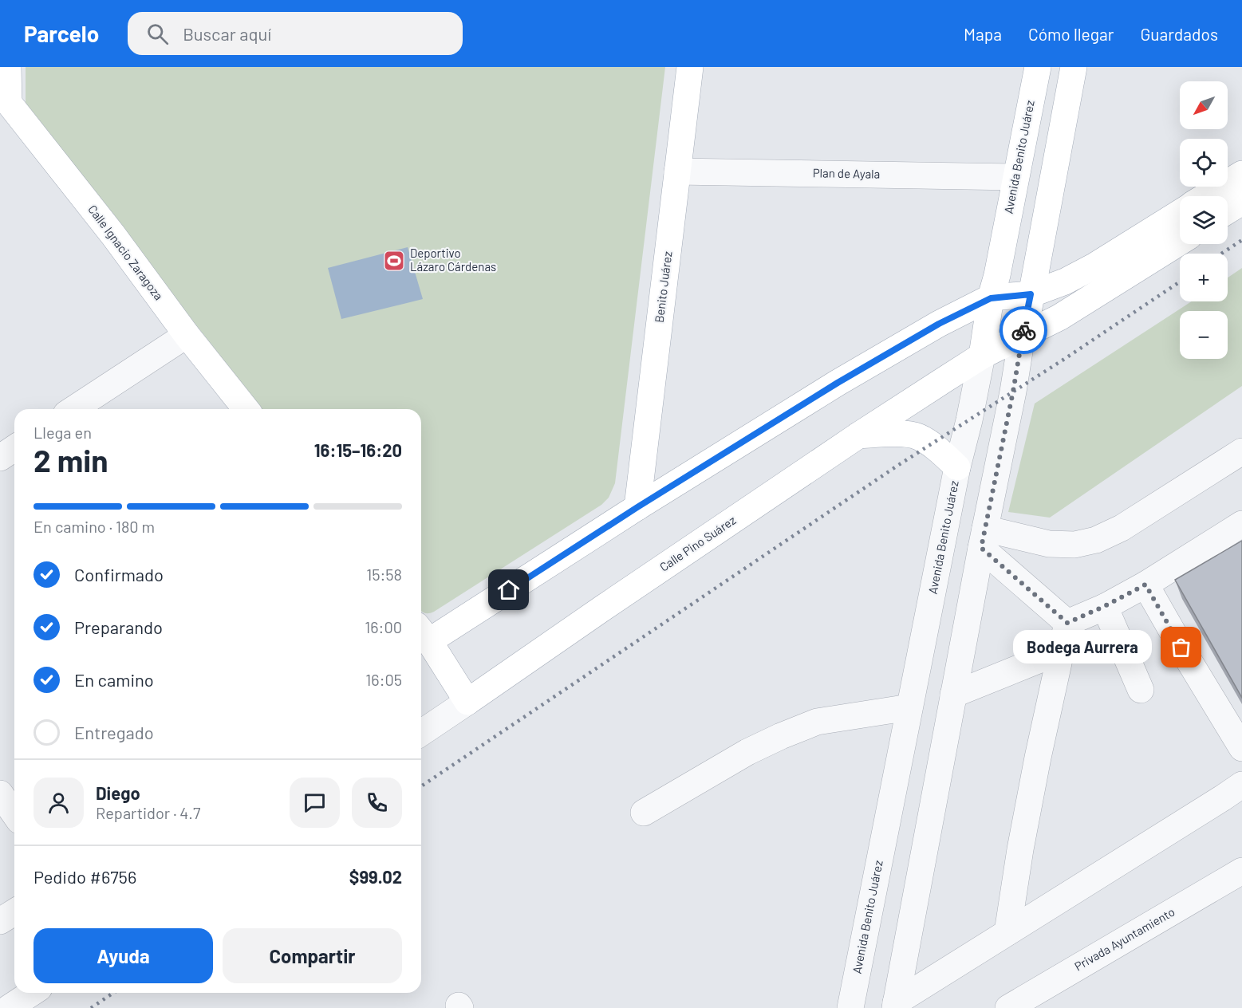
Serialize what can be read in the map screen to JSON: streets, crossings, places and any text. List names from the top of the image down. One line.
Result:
{"streets":{"main road":["Avenida Benito Juárez","Calle Ignacio Zaragoza","Benito Juárez","Calle Pino Suárez"],"street":["Plan de Ayala","Privada Ayuntamiento"]},"crossings":[["Avenida Benito Juárez","Plan de Ayala"],["Avenida Benito Juárez","Calle Pino Suárez"],["Plan de Ayala","Benito Juárez"]],"places":{"sports":["Deportivo Lázaro Cárdenas"],"other":["Bodega Aurrera"]},"north":"bottom left","page":{"header":"Parcelo","search":"Buscar aquí","nav":["Mapa","Cómo llegar","Guardados"],"map_buttons":["+","−"],"heading":["2 min","Llega en","16:15–16:20"],"panel":["Diego","Repartidor · 4.7","Pedido #6756","$99.02"],"bar":"En camino · 180 m","list":[["Confirmado","15:58"],["Preparando","16:00"],["En camino","16:05"],"Entregado"],"bubble":"Bodega Aurrera","buttons":["Ayuda","Compartir"]}}
